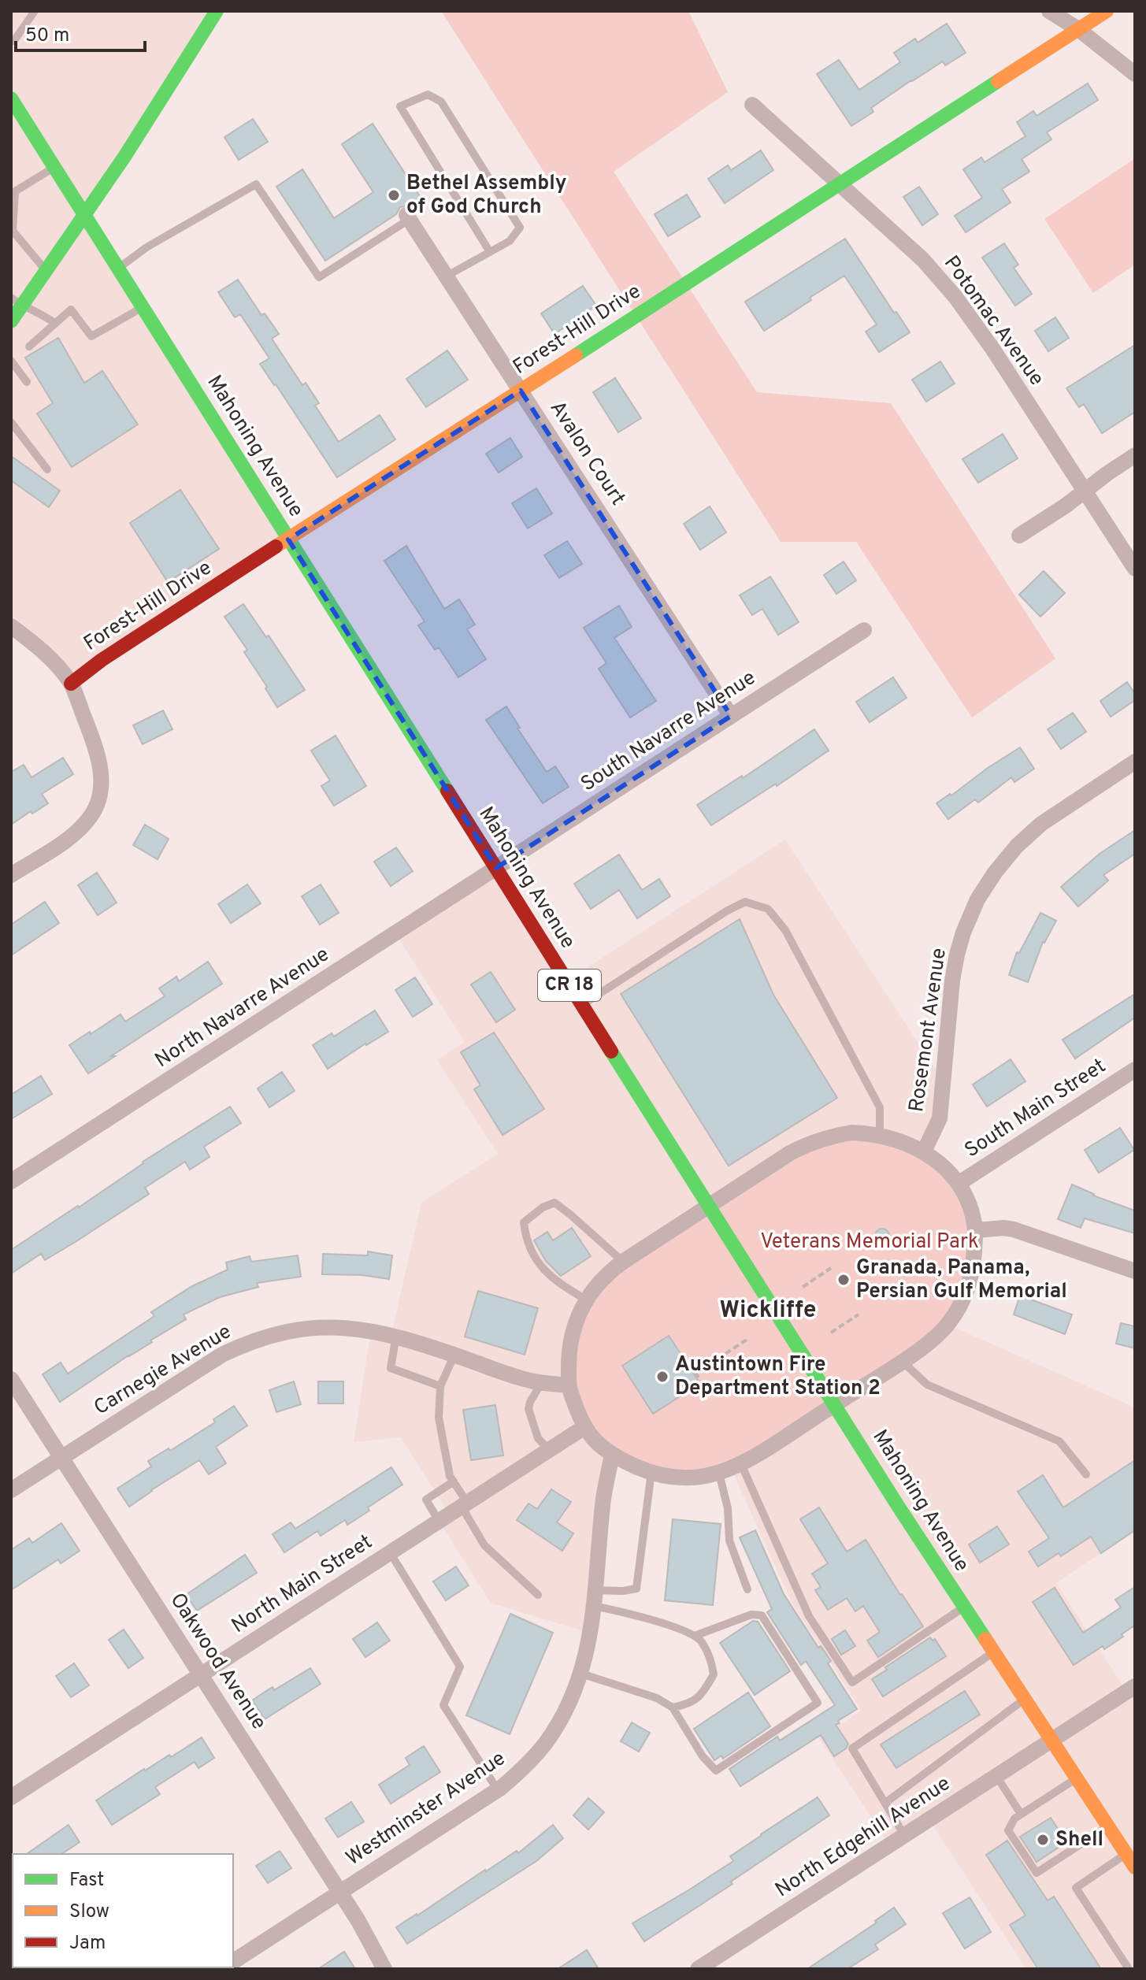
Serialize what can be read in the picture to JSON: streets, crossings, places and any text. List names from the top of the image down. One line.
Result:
{"streets":{"main road":["Forest-Hill Drive","Mahoning Avenue","CR 18"],"street":["Potomac Avenue","Avalon Court","South Navarre Avenue","North Navarre Avenue","Rosemont Avenue","South Main Street","Carnegie Avenue","North Main Street","Oakwood Avenue","Westminster Avenue","North Edgehill Avenue"]},"crossings":[["Potomac Avenue","Forest-Hill Drive"],["Forest-Hill Drive","Mahoning Avenue"],["Forest-Hill Drive","Avalon Court"],["Mahoning Avenue","South Navarre Avenue"],["Mahoning Avenue","North Navarre Avenue"],["Mahoning Avenue","North Edgehill Avenue"],["Avalon Court","South Navarre Avenue"],["South Navarre Avenue","North Navarre Avenue"],["Carnegie Avenue","North Main Street"],["Carnegie Avenue","Oakwood Avenue"],["North Main Street","Oakwood Avenue"],["Oakwood Avenue","Westminster Avenue"]],"districts":["Wickliffe"],"parks":["Veterans Memorial Park"],"places":["Bethel Assembly of God Church","Granada, Panama, Persian Gulf Memorial","Austintown Fire Department Station 2","Shell"],"legend":["Fast","Slow","Jam"],"scale_bar":"50 m"}
